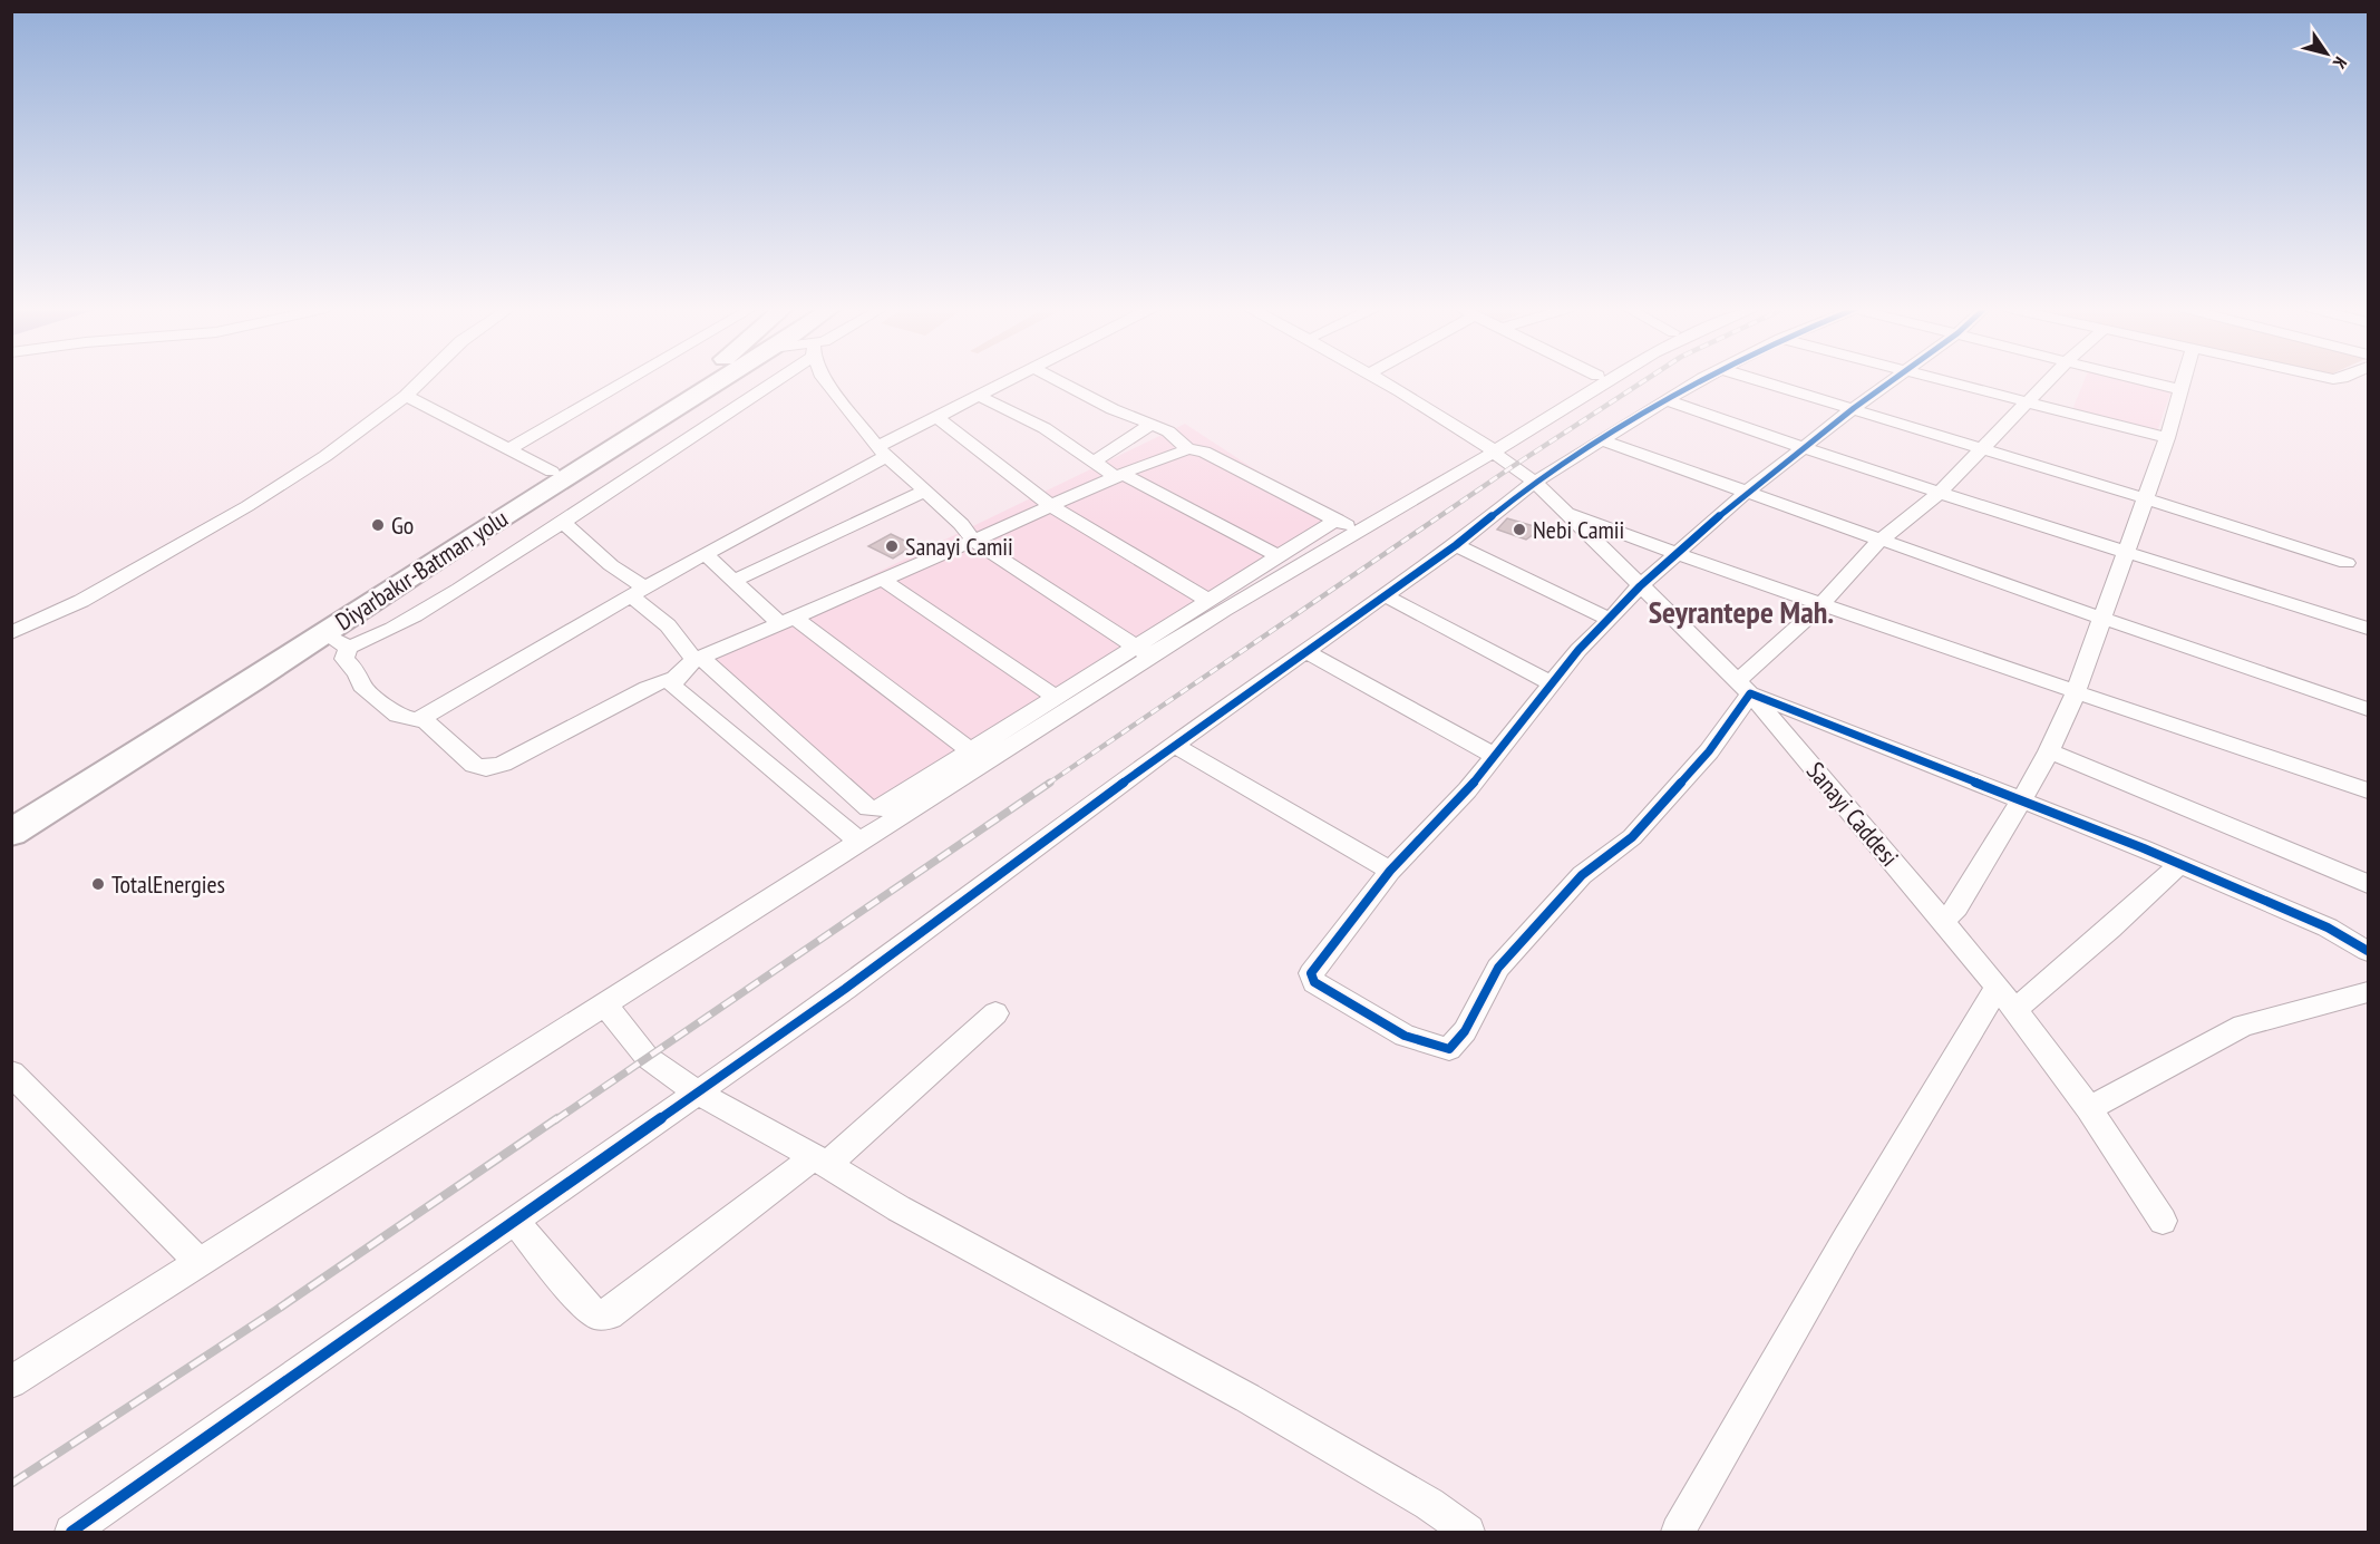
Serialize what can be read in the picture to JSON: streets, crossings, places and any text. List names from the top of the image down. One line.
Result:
{"streets":{"highway":["Diyarbakır-Batman yolu"],"street":["Sanayi Caddesi"]},"districts":["Seyrantepe Mah."],"places":["Go","Nebi Camii","Sanayi Camii","TotalEnergies"],"north":"bottom right"}
